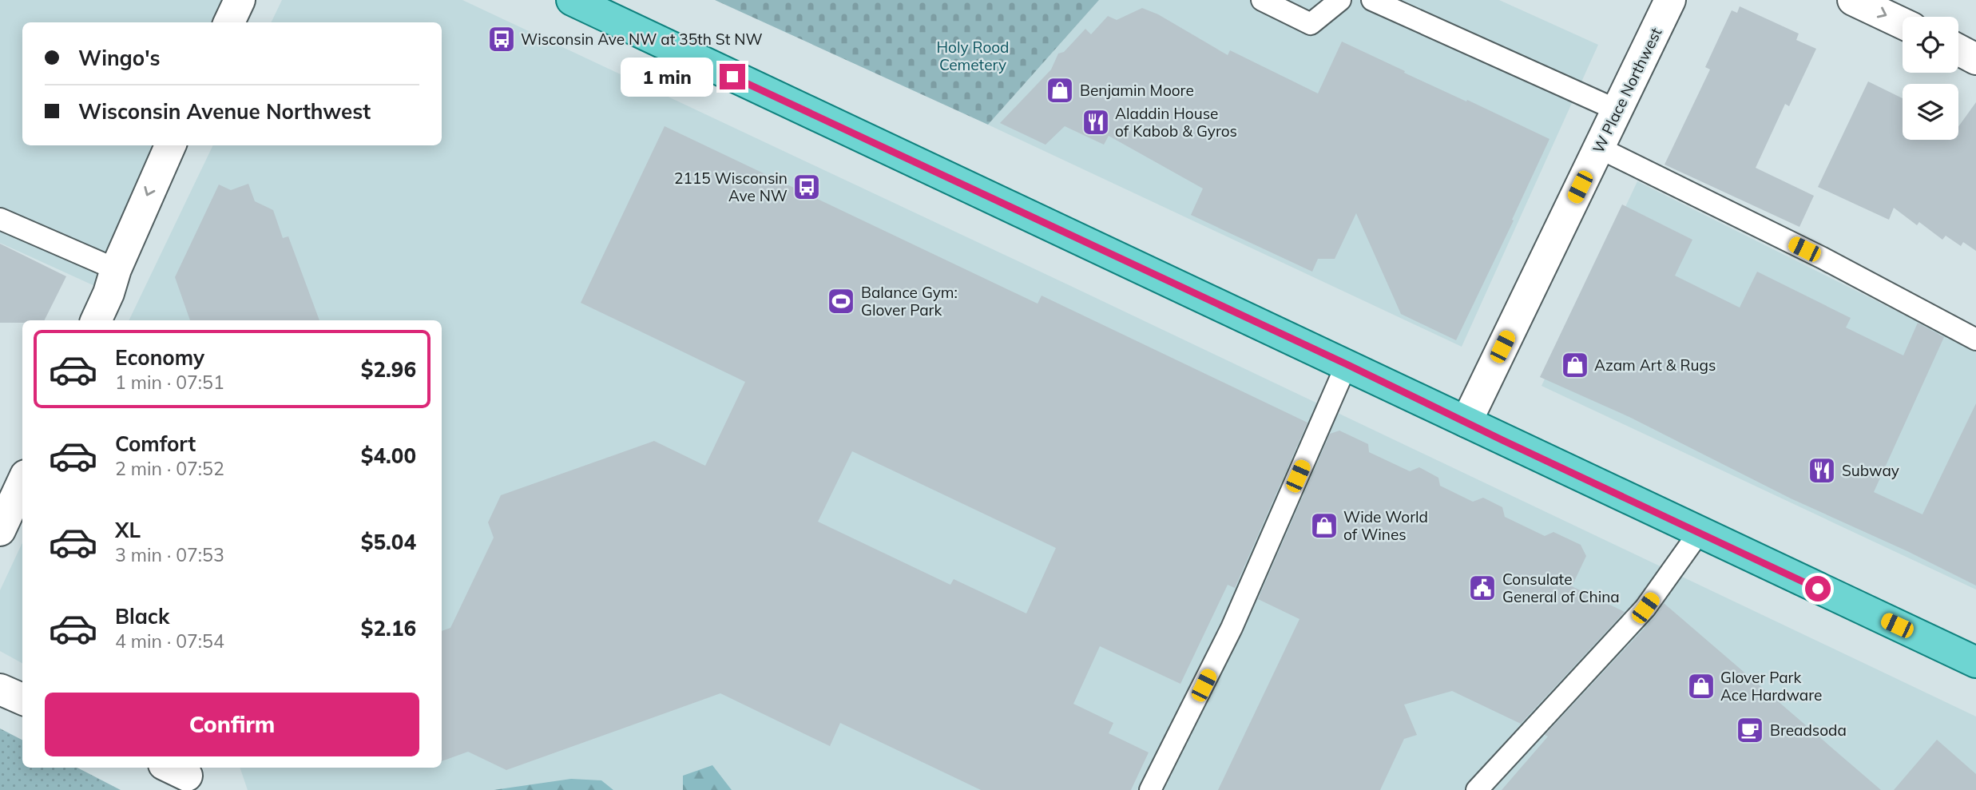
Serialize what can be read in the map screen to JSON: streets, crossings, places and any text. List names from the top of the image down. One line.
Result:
{"streets":{"street":["W Place Northwest"]},"parks":["Holy Rood Cemetery"],"places":{"bus stop":["Wisconsin Ave NW at 35th St NW","2115 Wisconsin Ave NW"],"shop":["Benjamin Moore","Azam Art & Rugs","Wide World of Wines","Glover Park Ace Hardware"],"restaurant":["Aladdin House of Kabob & Gyros","Subway"],"sports":["Balance Gym: Glover Park"],"public building":["Consulate General of China"],"cafe":["Breadsoda"]},"page":{"banner":["Wingo's","Wisconsin Avenue Northwest"],"bubble":"1 min","list":[{"name":"Economy","note":"1 min · 07:51","value":"$2.96"},{"name":"Comfort","note":"2 min · 07:52","value":"$4.00"},{"name":"XL","note":"3 min · 07:53","value":"$5.04"},{"name":"Black","note":"4 min · 07:54","value":"$2.16"}],"buttons":"Confirm"}}
